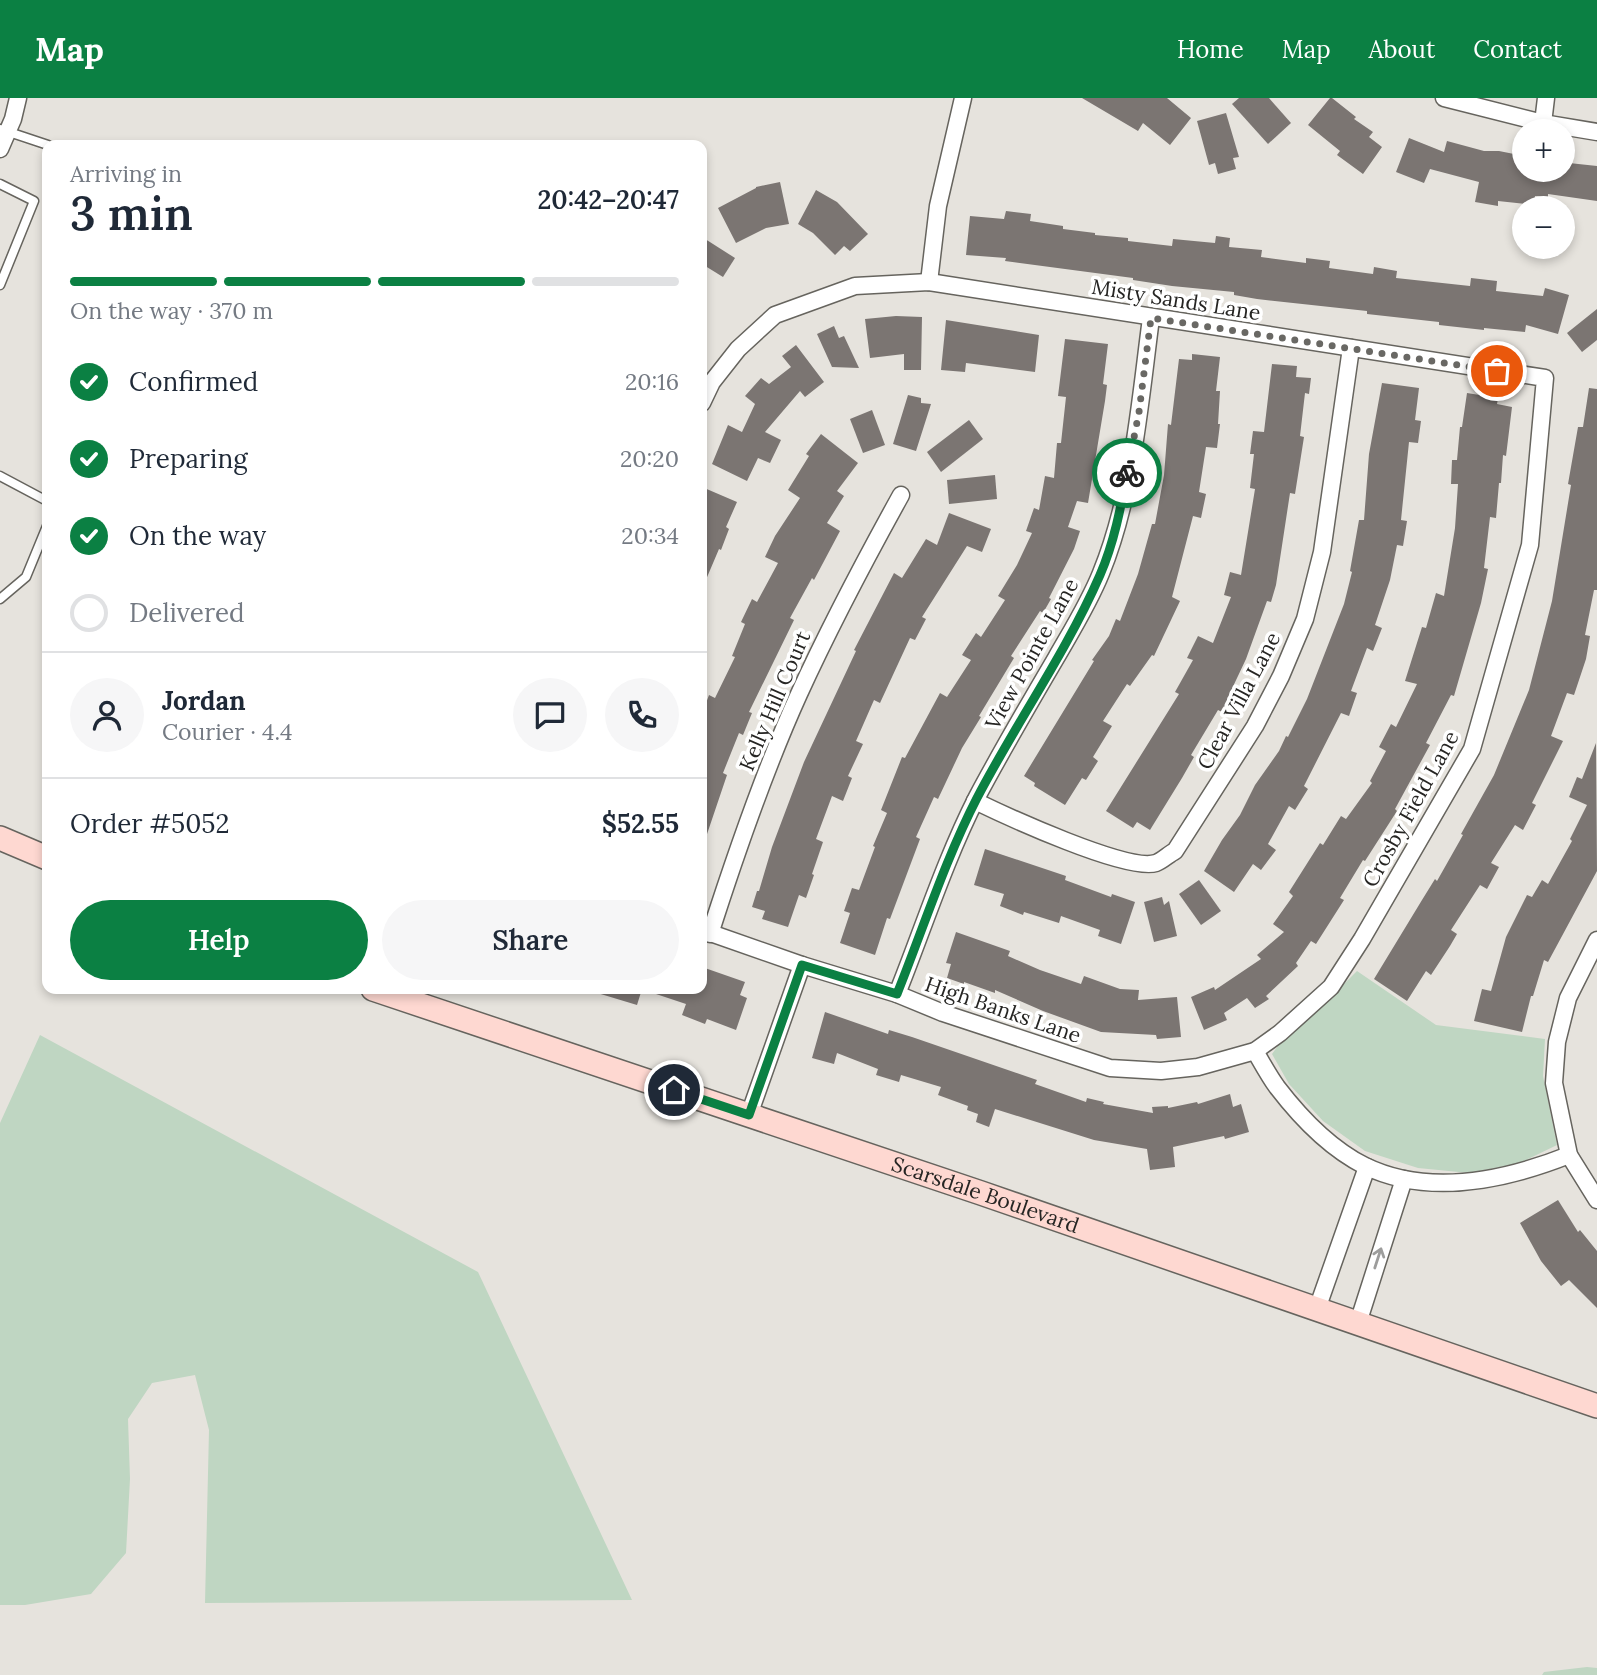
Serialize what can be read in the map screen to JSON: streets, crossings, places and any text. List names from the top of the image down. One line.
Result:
{"streets":{"main road":["Scarsdale Boulevard"],"street":["Misty Sands Lane","View Pointe Lane","Kelly Hill Court","Clear Villa Lane","Crosby Field Lane","High Banks Lane"]},"crossings":[["Misty Sands Lane","View Pointe Lane"],["Misty Sands Lane","Clear Villa Lane"],["Misty Sands Lane","Crosby Field Lane"],["View Pointe Lane","Clear Villa Lane"],["View Pointe Lane","High Banks Lane"],["Crosby Field Lane","High Banks Lane"]],"page":{"header":"Map","nav":["Home","Map","About","Contact"],"map_buttons":["+","−"],"heading":["3 min","Arriving in","20:42–20:47"],"panel":["Jordan","Courier · 4.4","Order #5052","$52.55"],"bar":"On the way · 370 m","list":[["Confirmed","20:16"],["Preparing","20:20"],["On the way","20:34"],"Delivered"],"buttons":["Help","Share"]}}
